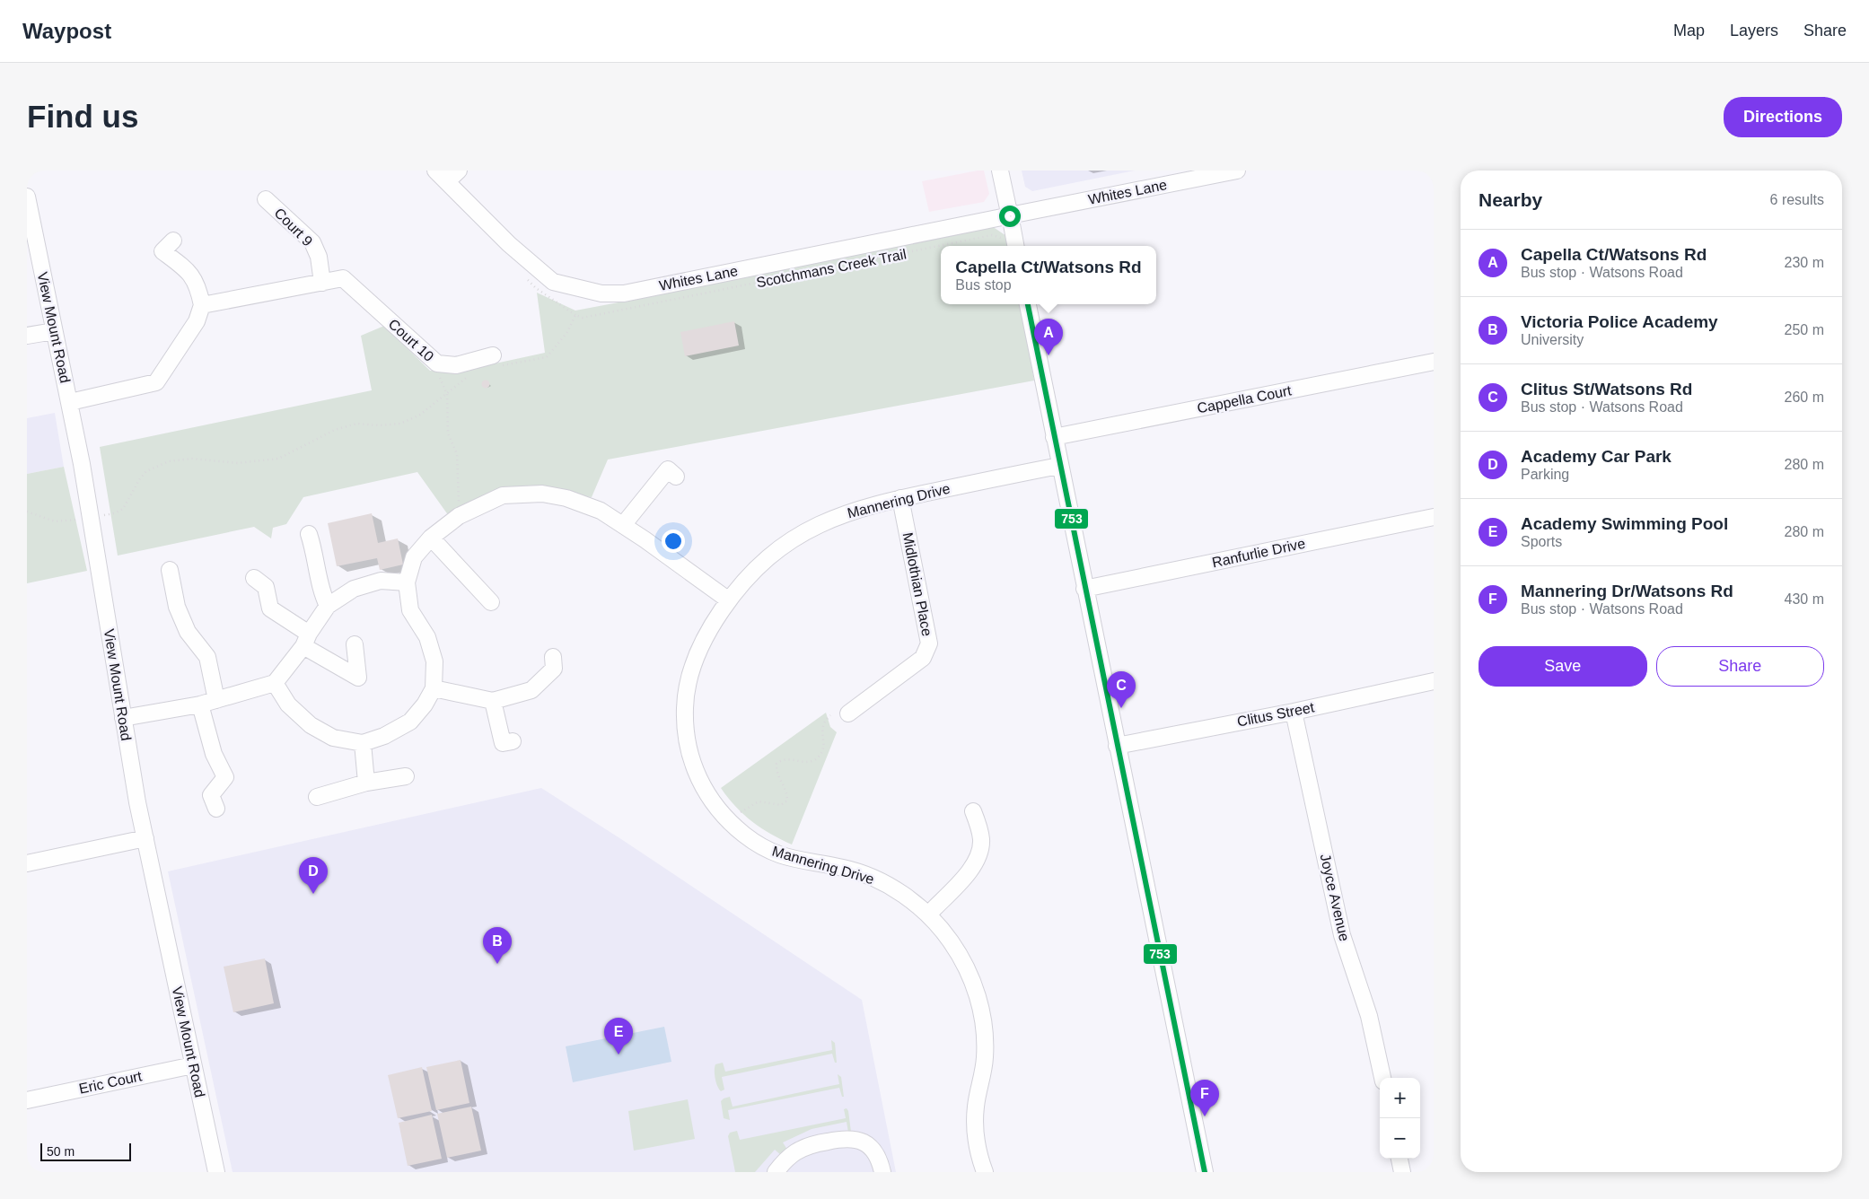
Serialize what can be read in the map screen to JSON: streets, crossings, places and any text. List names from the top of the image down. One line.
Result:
{"streets":{"street":["Whites Lane","Court 9","View Mount Road","Court 10","Cappella Court","Mannering Drive","Ranfurlie Drive","Midlothian Place","Clitus Street","Joyce Avenue","Eric Court"],"path":["Scotchmans Creek Trail"]},"crossings":[["Whites Lane","Scotchmans Creek Trail"],["Court 9","Court 10"],["Scotchmans Creek Trail","Court 10"],["View Mount Road","Eric Court"],["Mannering Drive","Midlothian Place"],["Clitus Street","Joyce Avenue"]],"lines":["transit line 753"],"scale_bar":"50 m","page":{"header":"Waypost","nav":["Map","Layers","Share"],"buttons":["Directions",["Save","Share"]],"title":"Find us","heading":["Nearby","6 results"],"list":[{"mark":"A","name":"Capella Ct/Watsons Rd","note":"Bus stop · Watsons Road","value":"230 m"},{"mark":"B","name":"Victoria Police Academy","note":"University","value":"250 m"},{"mark":"C","name":"Clitus St/Watsons Rd","note":"Bus stop · Watsons Road","value":"260 m"},{"mark":"D","name":"Academy Car Park","note":"Parking","value":"280 m"},{"mark":"E","name":"Academy Swimming Pool","note":"Sports","value":"280 m"},{"mark":"F","name":"Mannering Dr/Watsons Rd","note":"Bus stop · Watsons Road","value":"430 m"}],"popup":["Capella Ct/Watsons Rd","Bus stop"],"pins":["A","C","D","B","E","F"],"map_buttons":["+","−"],"scale":"50 m"}}
